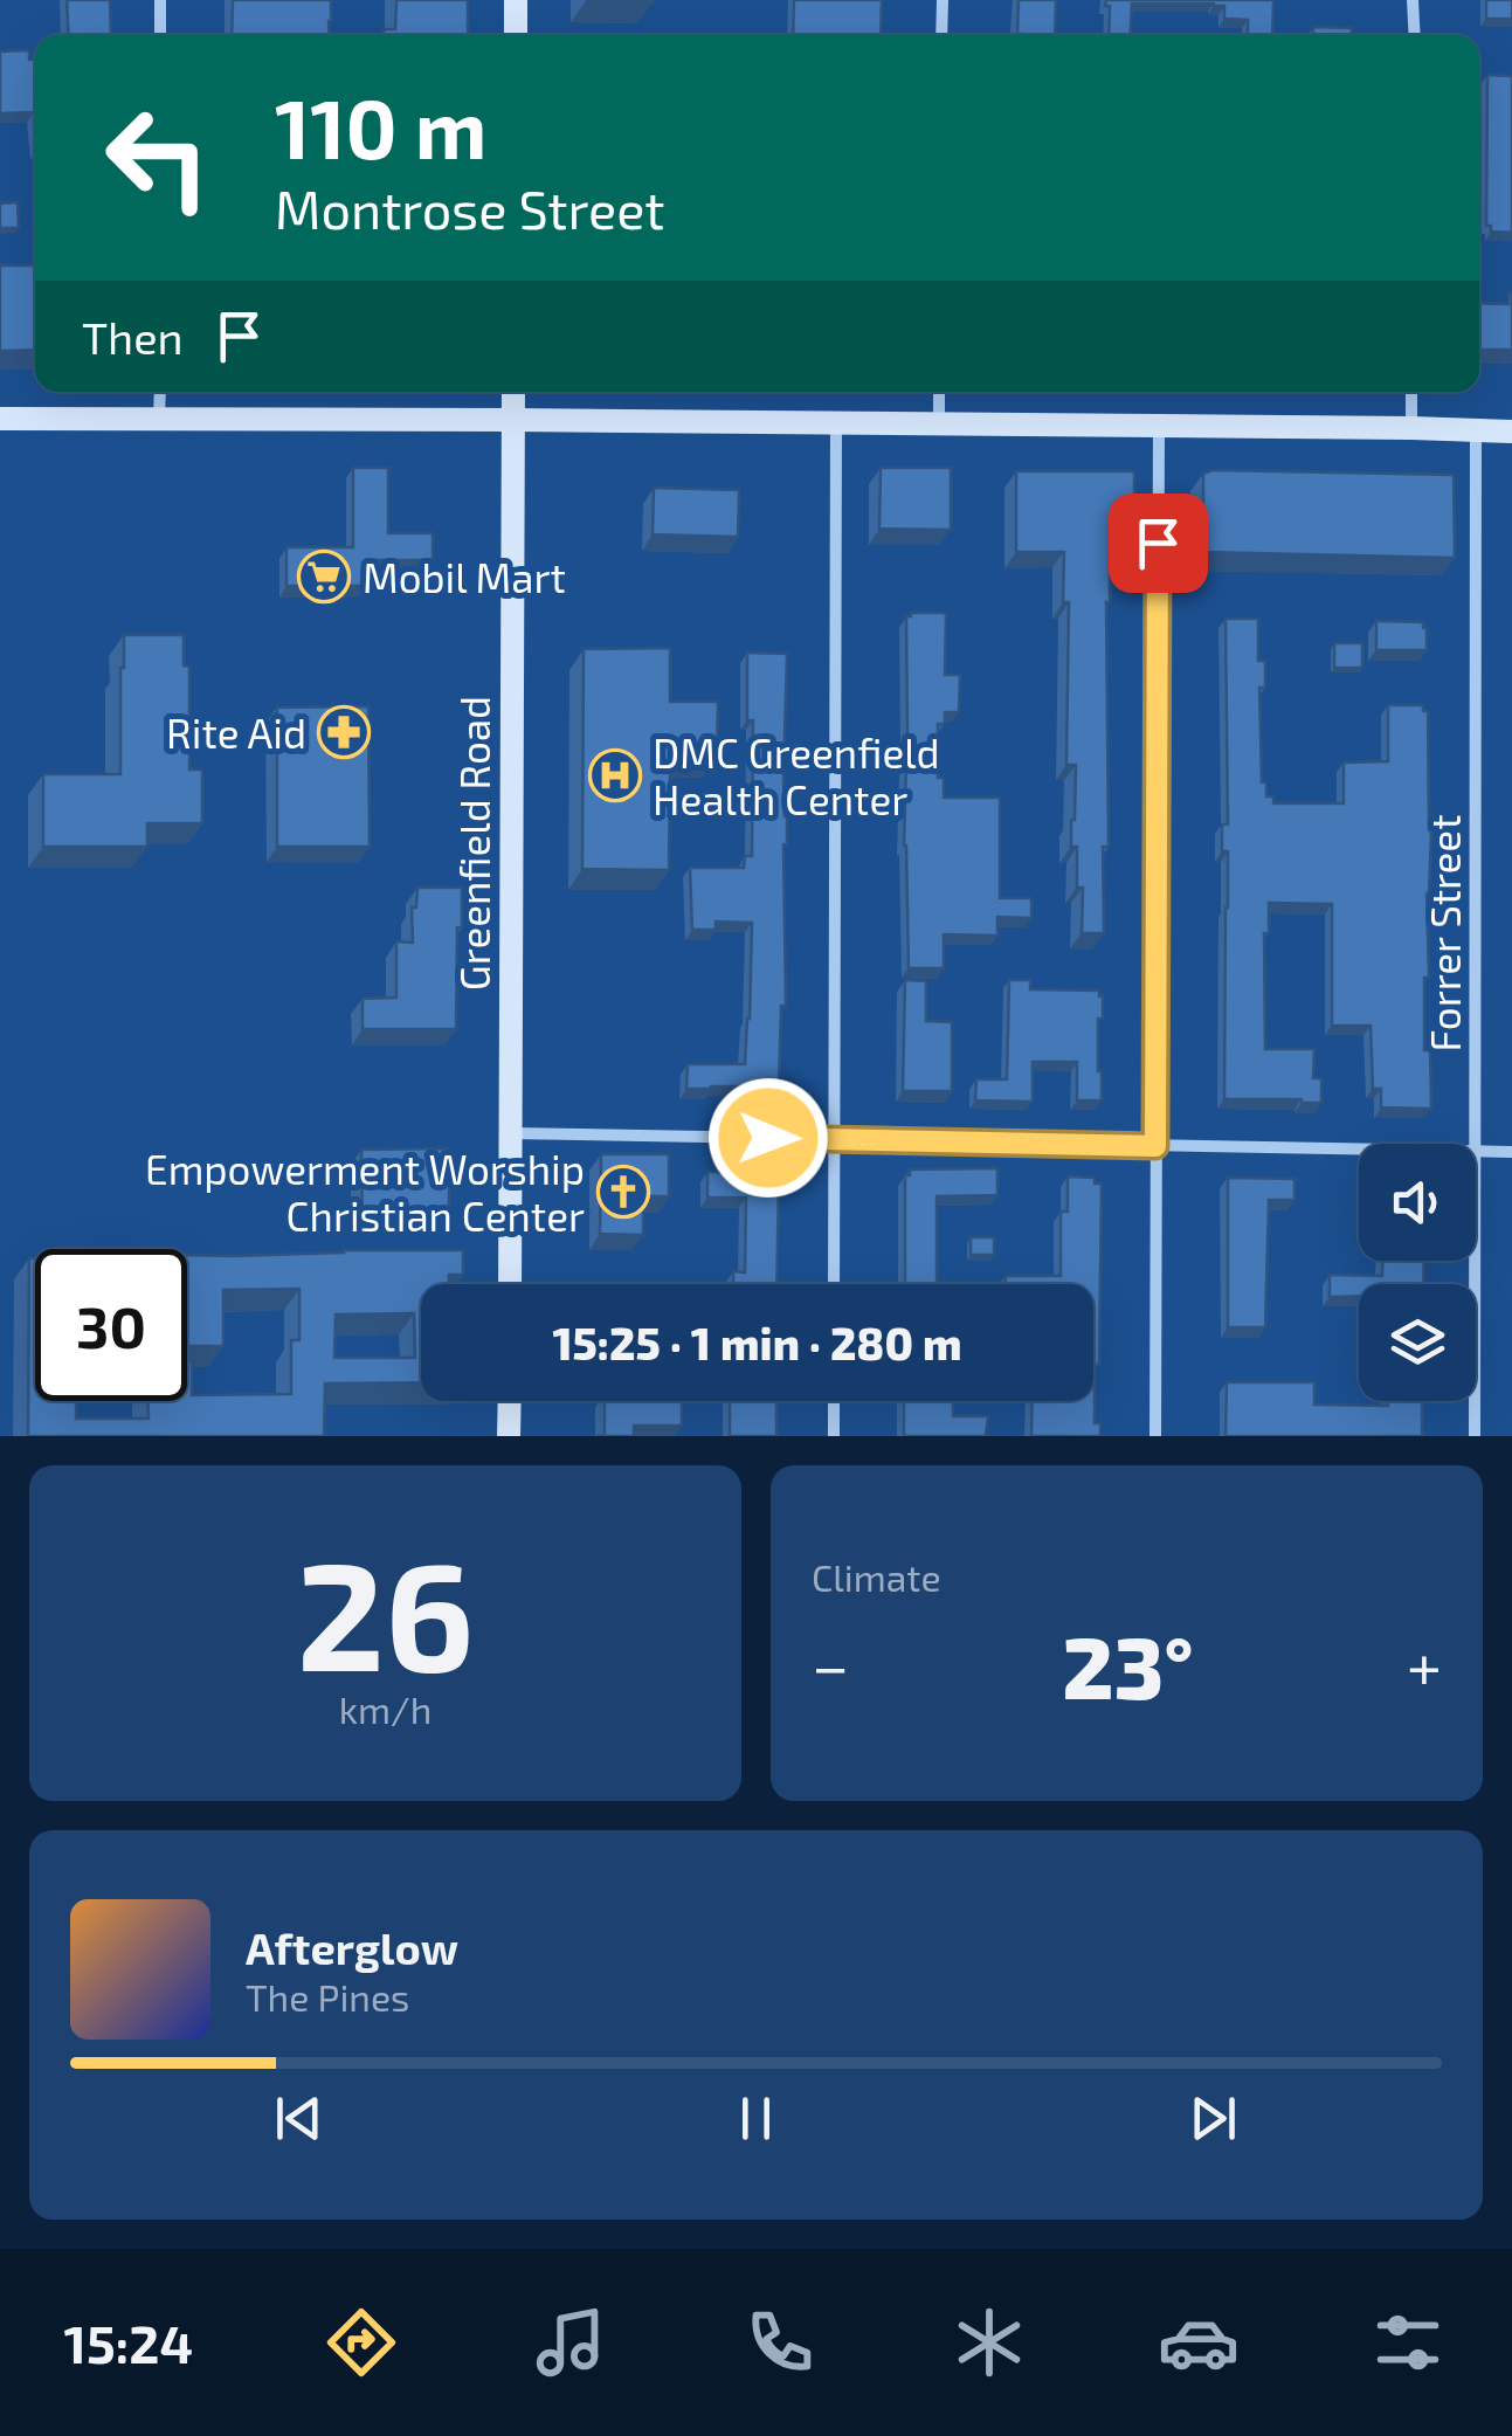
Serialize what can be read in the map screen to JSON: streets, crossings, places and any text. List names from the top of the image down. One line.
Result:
{"streets":{"main road":["Greenfield Road"],"street":["Forrer Street"]},"places":{"supermarket":["Mobil Mart"],"pharmacy":["Rite Aid"],"hospital":["DMC Greenfield Health Center"],"church":["Empowerment Worship Christian Center"]},"page":{"turn":["110 m","Montrose Street"],"then":"Then","limit":"30","trip":"15:25 · 1 min · 280 m","tile":[["26","km/h"],"Climate"],"heat":["−","23°","+"],"song":["Afterglow","The Pines"],"tabs":"15:24"}}
